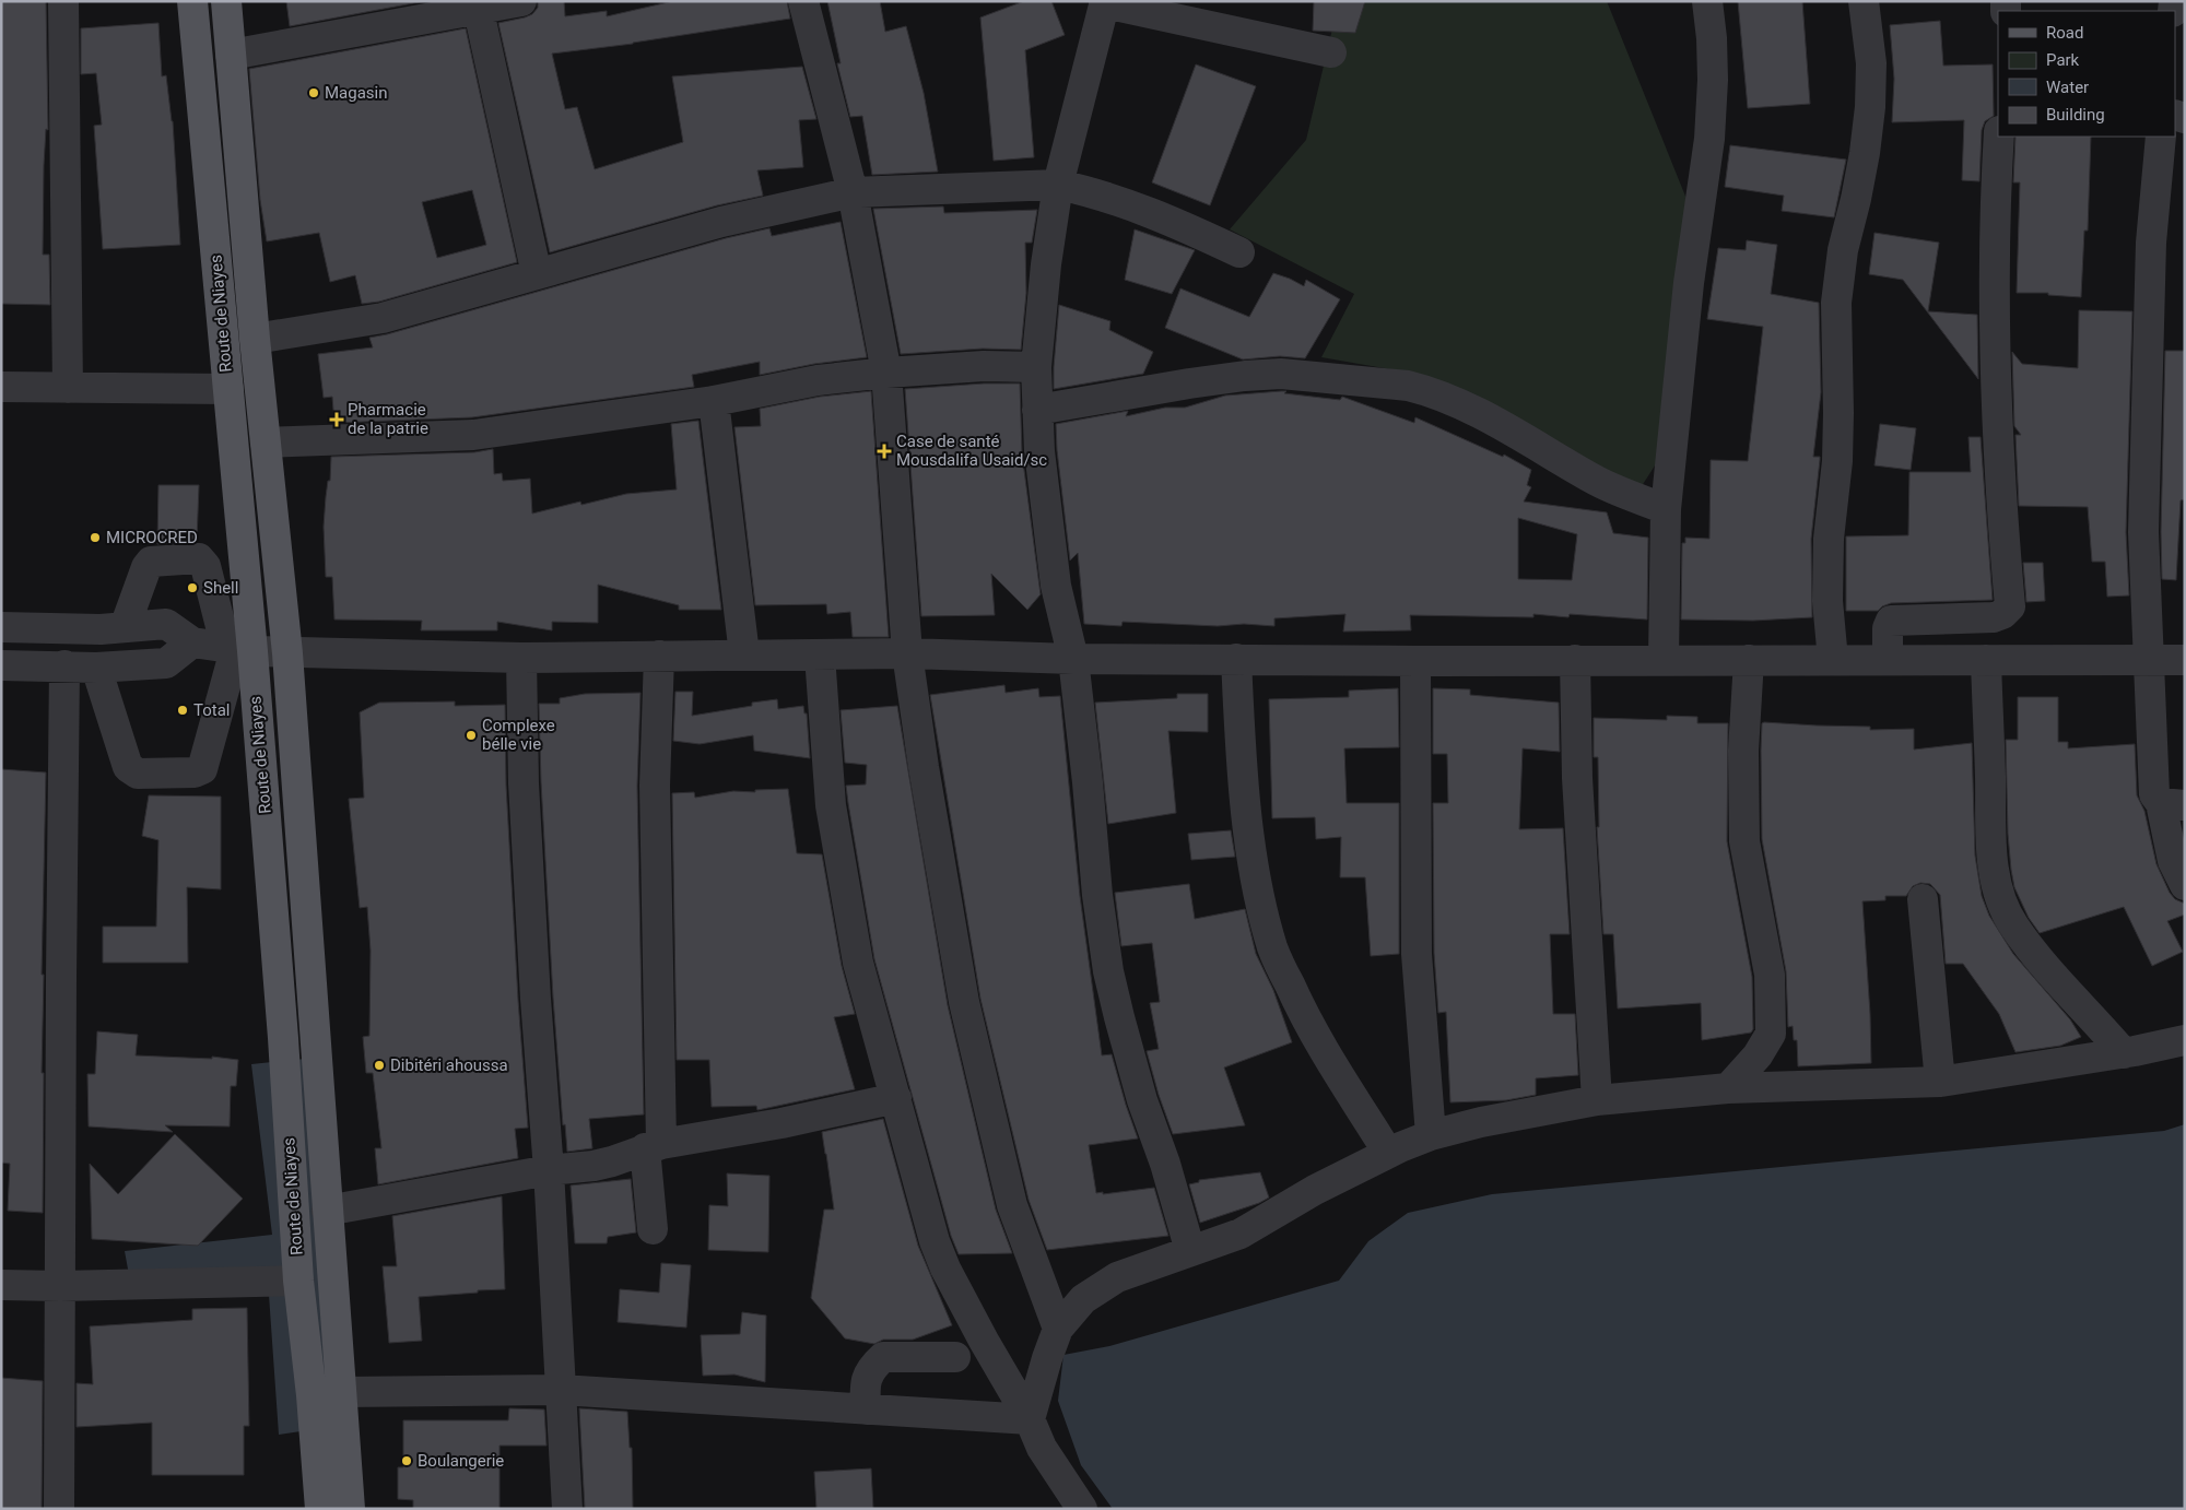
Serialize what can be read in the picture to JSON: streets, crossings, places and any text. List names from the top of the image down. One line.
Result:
{"streets":{"main road":["Route de Niayes"]},"places":{"other":["Magasin","MICROCRED","Shell","Total","Complexe bélle vie","Dibitéri ahoussa","Boulangerie"],"health":["Pharmacie de la patrie","Case de santé Mousdalifa Usaid/sc"]},"legend":["Road","Park","Water","Building"]}
